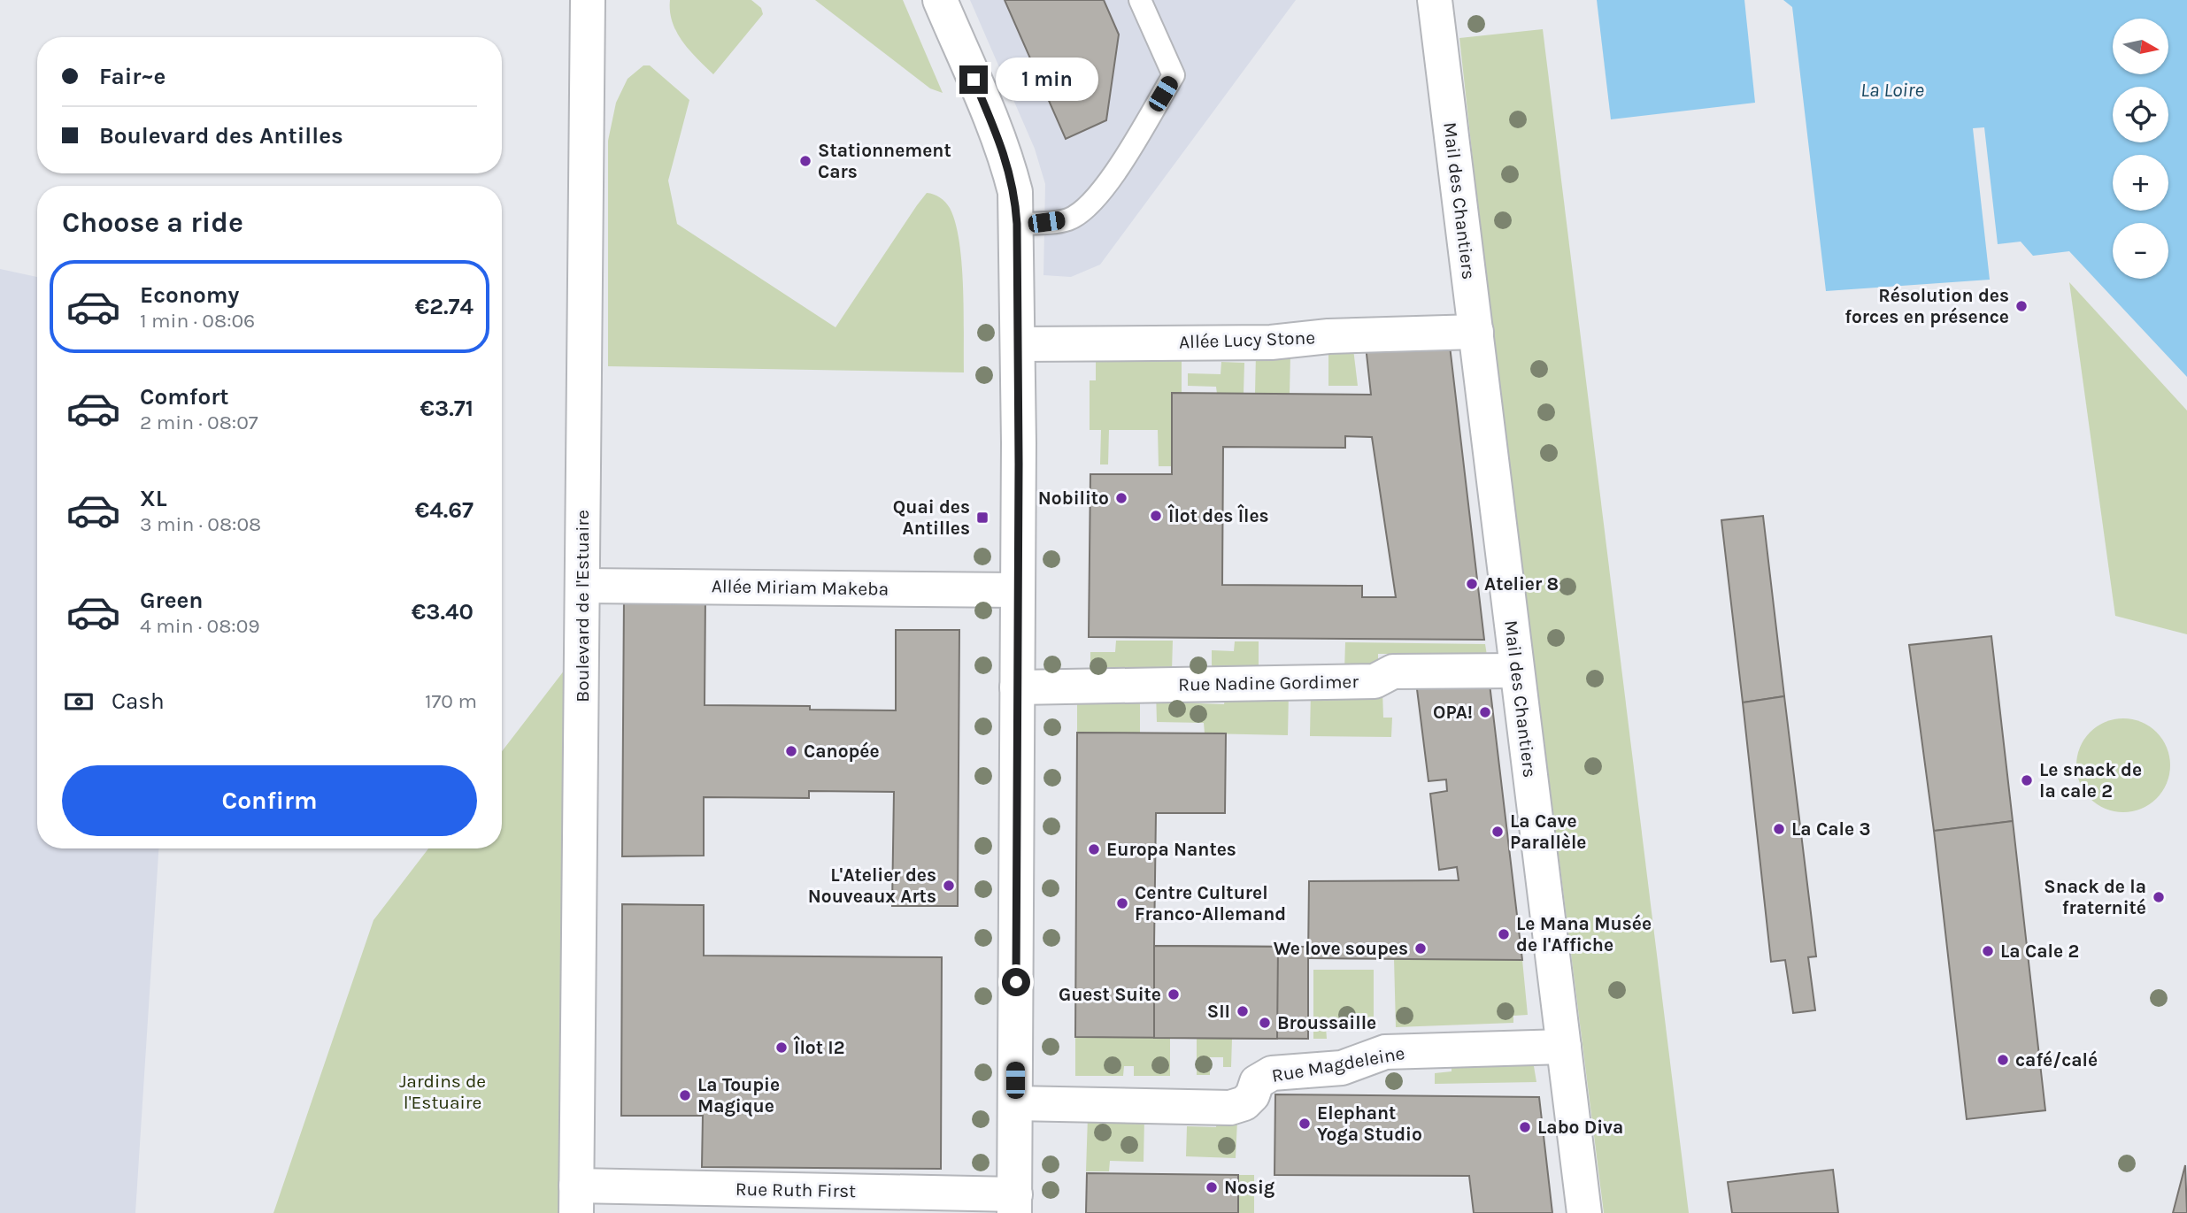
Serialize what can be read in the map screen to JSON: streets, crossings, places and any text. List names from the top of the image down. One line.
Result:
{"streets":{"street":["Mail des Chantiers","Allée Lucy Stone","Allée Miriam Makeba","Boulevard de l'Estuaire","Rue Nadine Gordimer","Rue Magdeleine","Rue Ruth First"]},"crossings":[["Mail des Chantiers","Allée Lucy Stone"],["Mail des Chantiers","Rue Nadine Gordimer"],["Mail des Chantiers","Rue Magdeleine"],["Allée Miriam Makeba","Boulevard de l'Estuaire"],["Boulevard de l'Estuaire","Rue Ruth First"]],"water":["La Loire"],"parks":["Jardins de l'Estuaire"],"places":{"other":["Stationnement Cars","Résolution des forces en présence","Nobilito","Îlot des Îles","Atelier 8","OPA!","Canopée","Le snack de la cale 2","La Cale 3","La Cave Parallèle","Europa Nantes","L'Atelier des Nouveaux Arts","Snack de la fraternité","Centre Culturel Franco-Allemand","Le Mana Musée de l'Affiche","We love soupes","La Cale 2","Guest Suite","SII","Broussaille","Îlot I2","café/calé","La Toupie Magique","Elephant Yoga Studio","Labo Diva","Nosig"],"transit":["Quai des Antilles"]},"north":"right","page":{"map_buttons":["+","−"],"banner":["Fair~e","Boulevard des Antilles"],"bubble":"1 min","heading":"Choose a ride","list":[{"name":"Economy","note":"1 min · 08:06","value":"€2.74"},{"name":"Comfort","note":"2 min · 08:07","value":"€3.71"},{"name":"XL","note":"3 min · 08:08","value":"€4.67"},{"name":"Green","note":"4 min · 08:09","value":"€3.40"}],"pay":["Cash","170 m"],"buttons":"Confirm"}}
